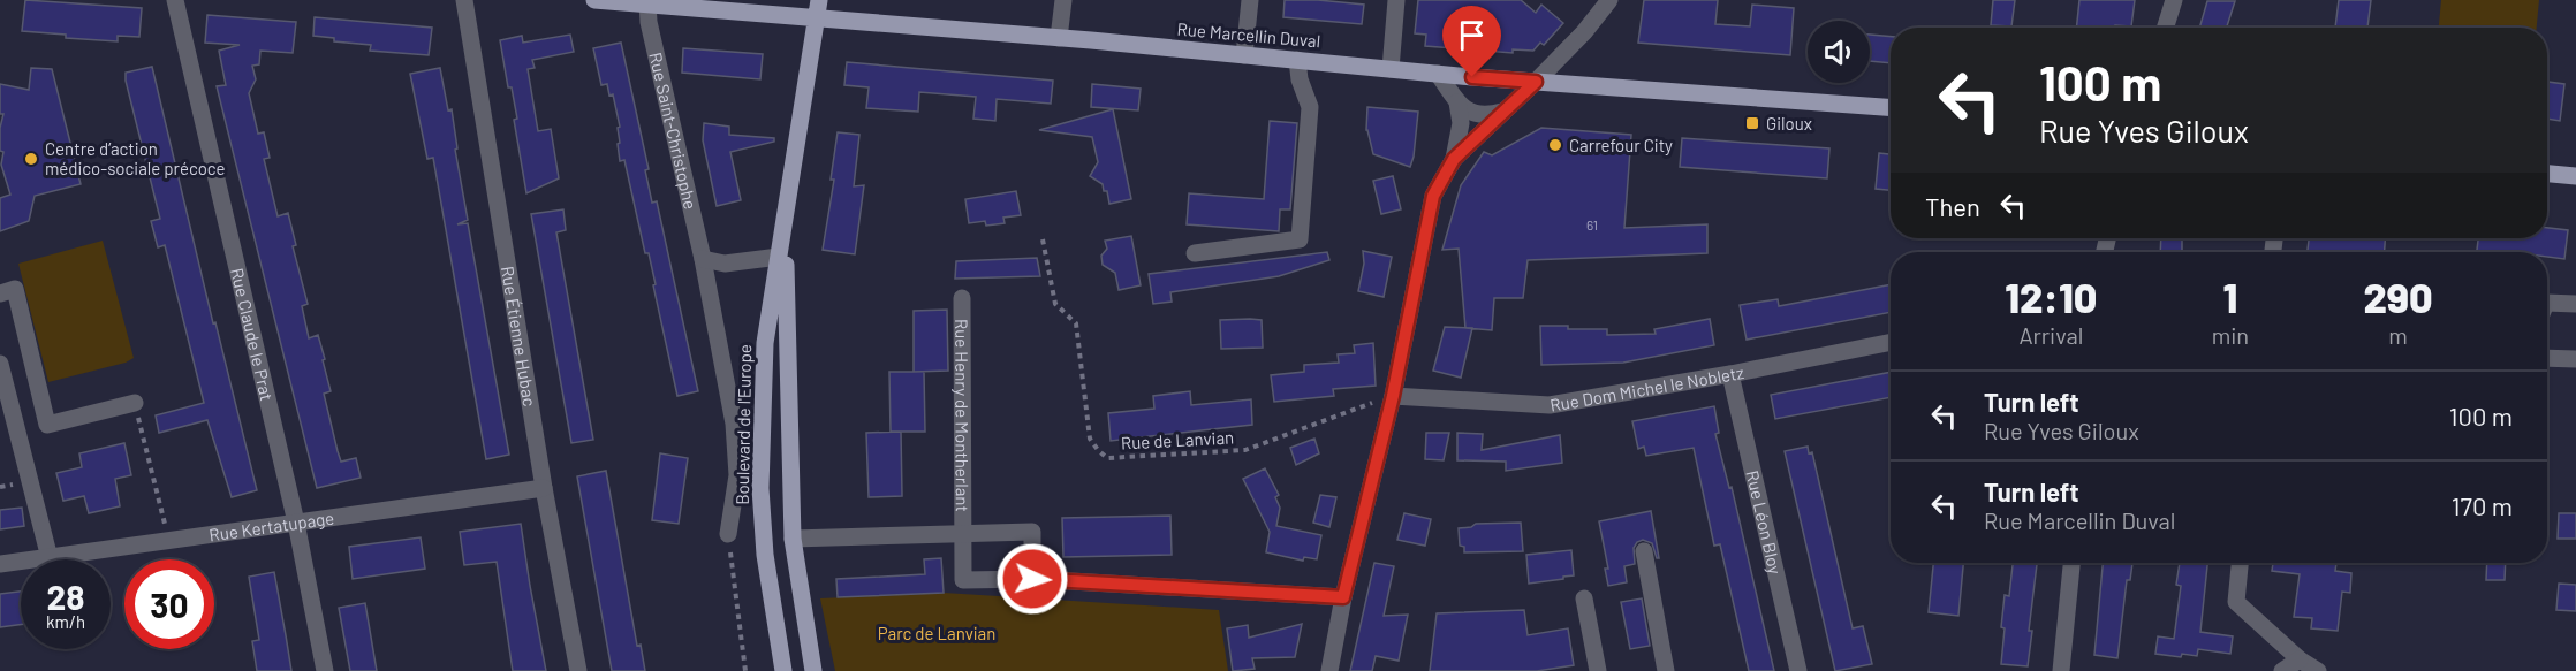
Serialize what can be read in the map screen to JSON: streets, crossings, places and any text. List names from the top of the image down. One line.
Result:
{"streets":{"main road":["Rue Marcellin Duval","Boulevard de l'Europe"],"street":["Rue Saint-Christophe","Rue Claude le Prat","Rue Étienne Hubac","Rue Dom Michel le Nobletz","Rue Henry de Montherlant","Rue Léon Bloy","Rue Kertatupage"],"path":["Rue de Lanvian"]},"crossings":[["Rue Marcellin Duval","Rue Saint-Christophe"],["Rue Marcellin Duval","Boulevard de l'Europe"],["Rue Claude le Prat","Rue Kertatupage"],["Rue Étienne Hubac","Rue Kertatupage"],["Rue Dom Michel le Nobletz","Rue de Lanvian"],["Rue Dom Michel le Nobletz","Rue Léon Bloy"],["Rue Henry de Montherlant","Boulevard de l'Europe"]],"parks":["Parc de Lanvian"],"places":{"transit":["Giloux"],"other":["Carrefour City","Centre d’action médico-sociale précoce"]},"house_numbers":["61"],"page":{"turn":["100 m","Rue Yves Giloux"],"then":"Then","eta":["12:10","Arrival","1","min","290","m"],"list":[{"name":"Turn left","note":"Rue Yves Giloux","value":"100 m"},{"name":"Turn left","note":"Rue Marcellin Duval","value":"170 m"}],"speed":"28 km/h","limit":"30"}}
